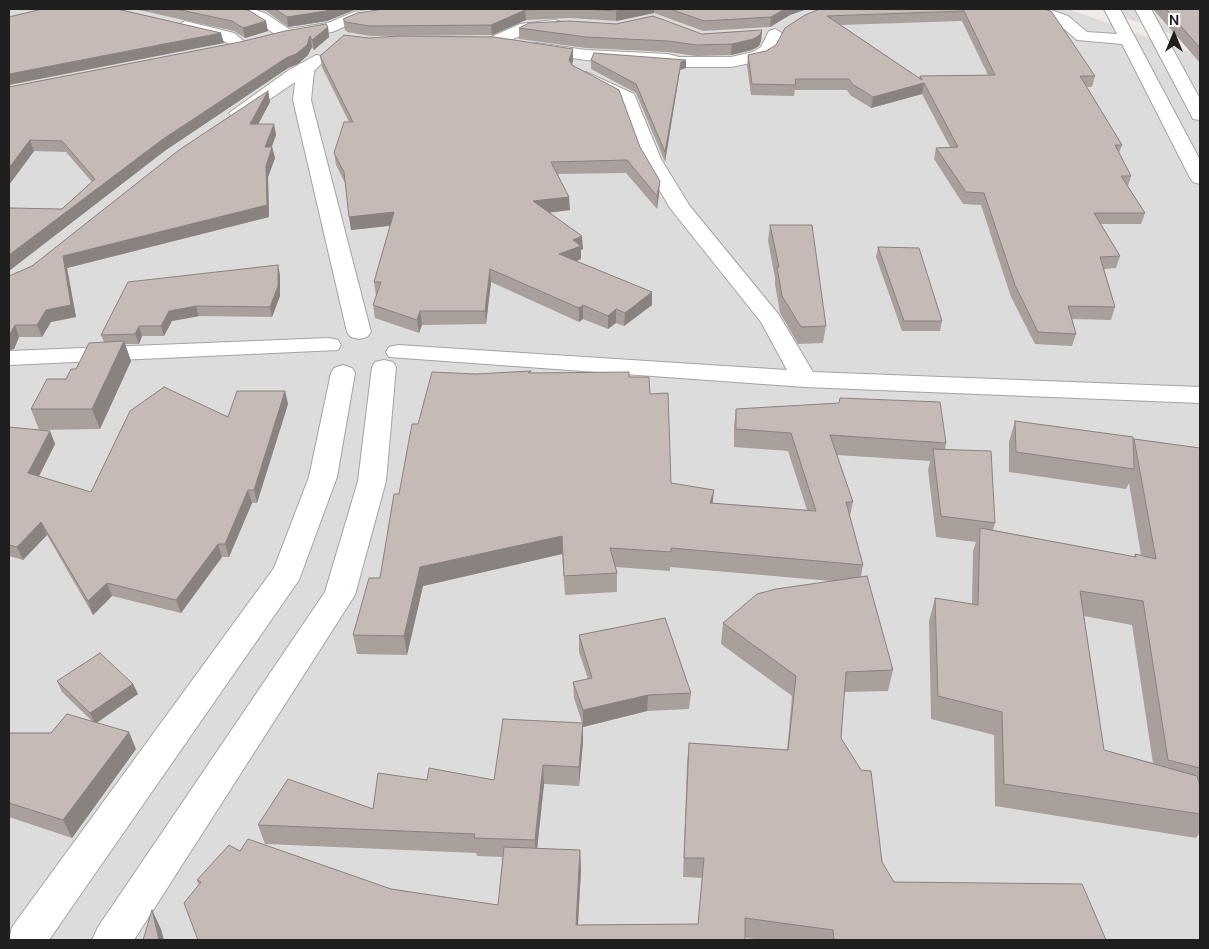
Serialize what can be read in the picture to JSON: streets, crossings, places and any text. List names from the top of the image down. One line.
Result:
{"north":"top"}
